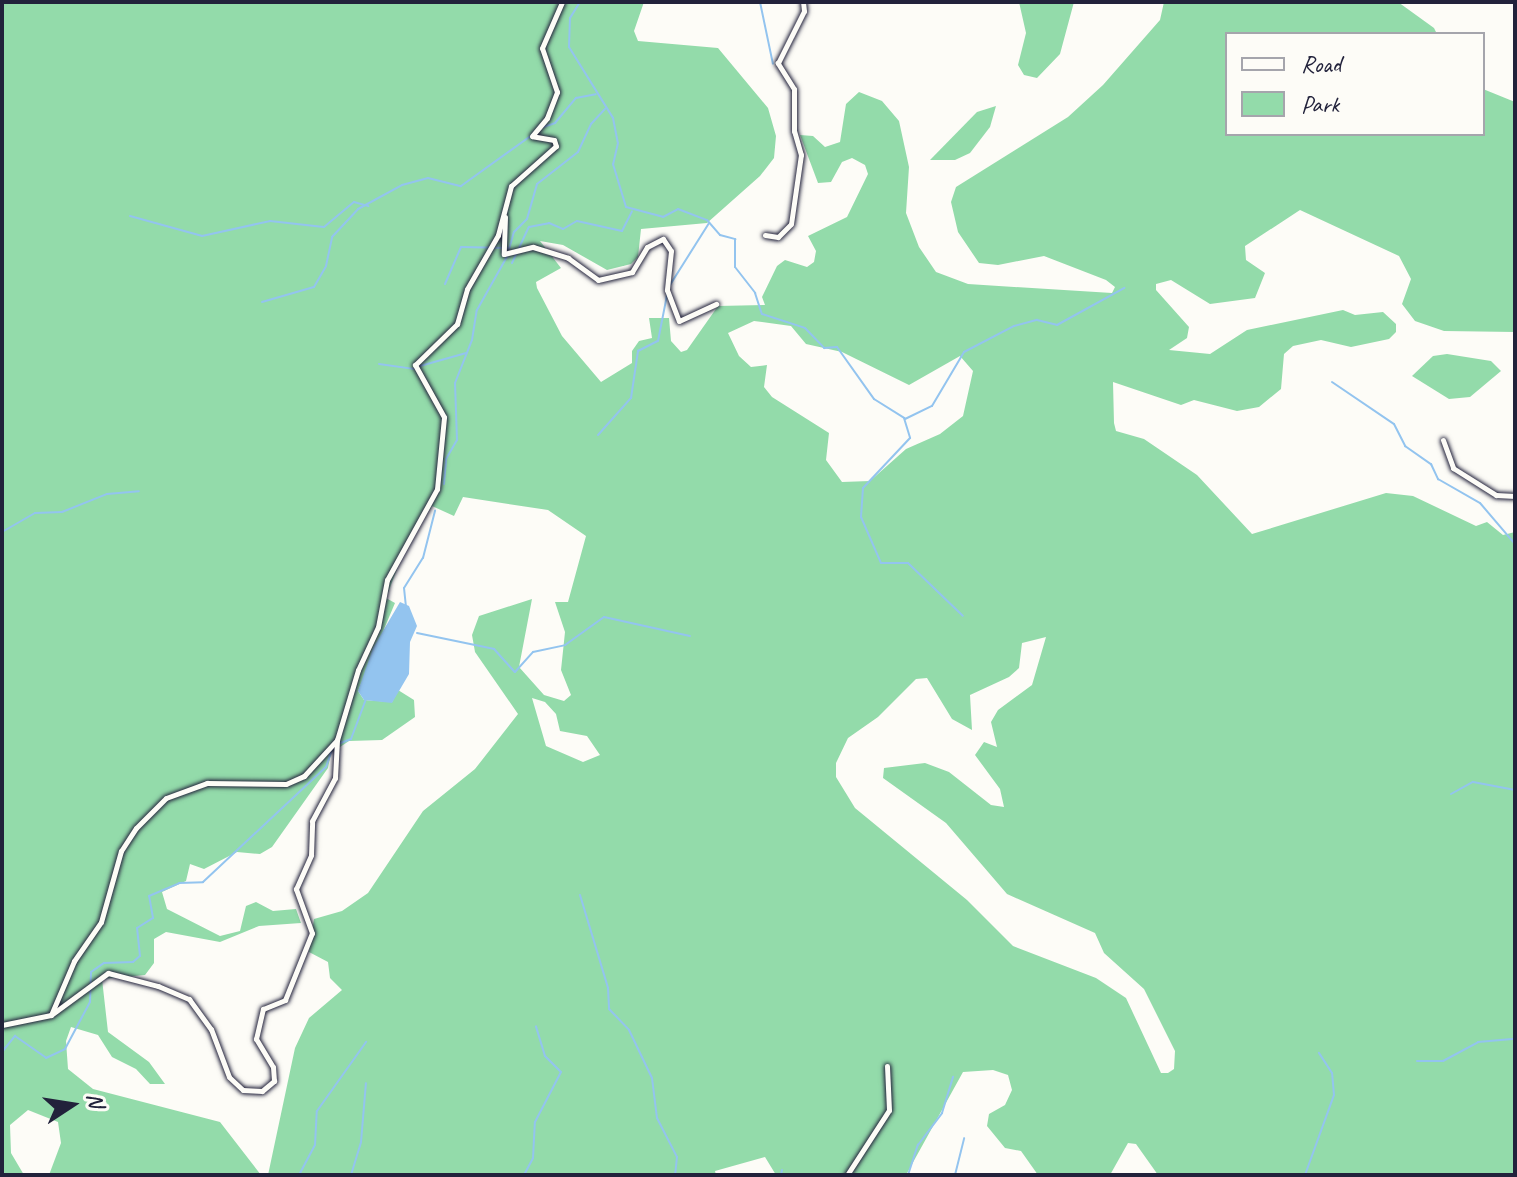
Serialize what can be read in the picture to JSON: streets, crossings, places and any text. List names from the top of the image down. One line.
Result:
{"legend":["Road","Park"],"north":"right"}
